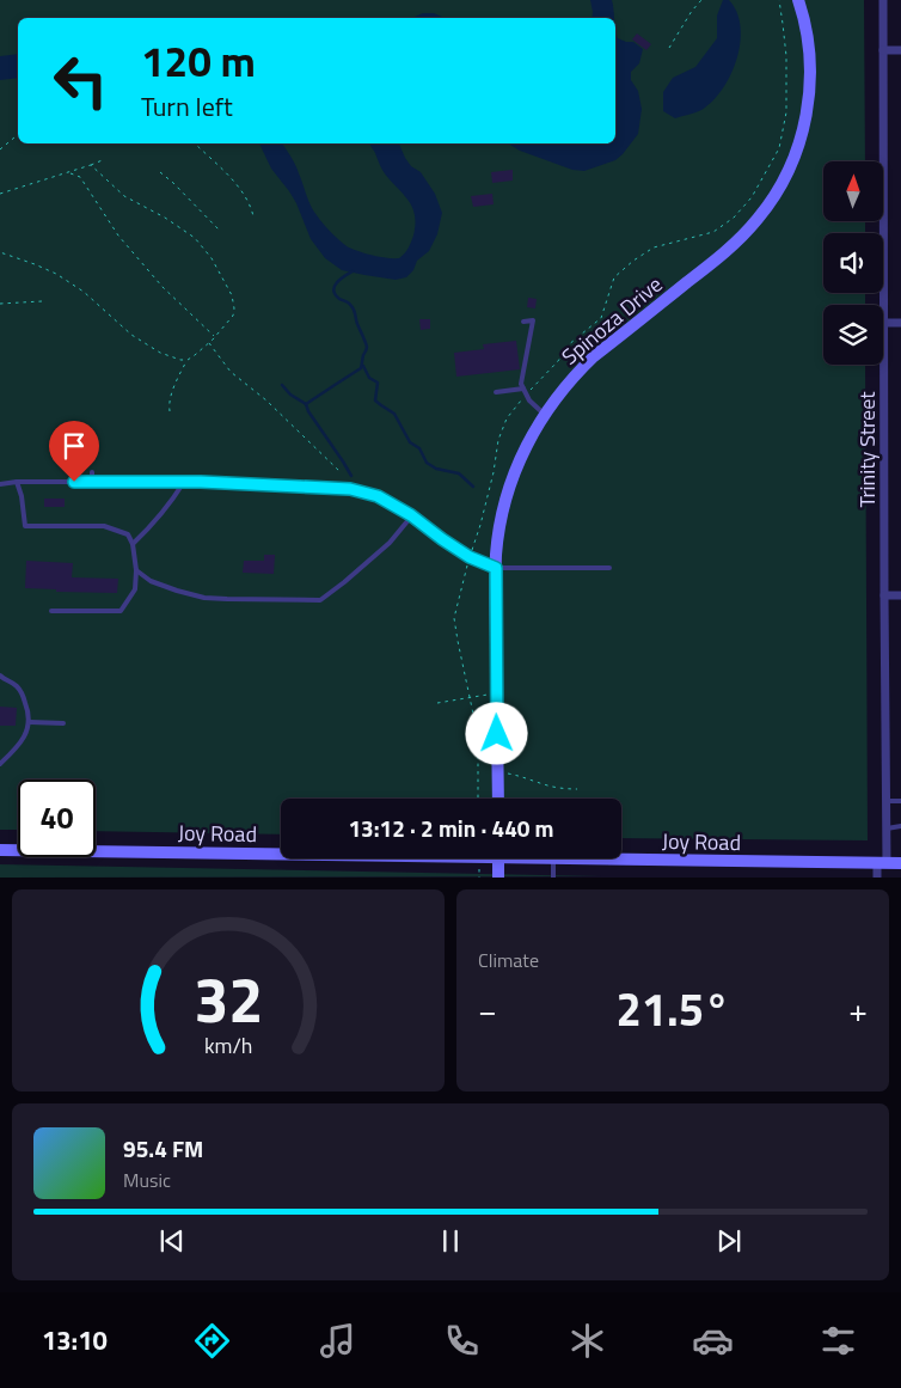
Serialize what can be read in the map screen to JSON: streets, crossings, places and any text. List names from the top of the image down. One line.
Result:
{"streets":{"street":["Spinoza Drive","Trinity Street","Joy Road"]},"crossings":[["Trinity Street","Joy Road"]],"north":"top","page":{"turn":["120 m","Turn left"],"limit":"40","trip":"13:12 · 2 min · 440 m","tile":"Climate","heat":["−","21.5°","+"],"song":["95.4 FM","Music"],"tabs":"13:10","gauge":["32","km/h"]}}
